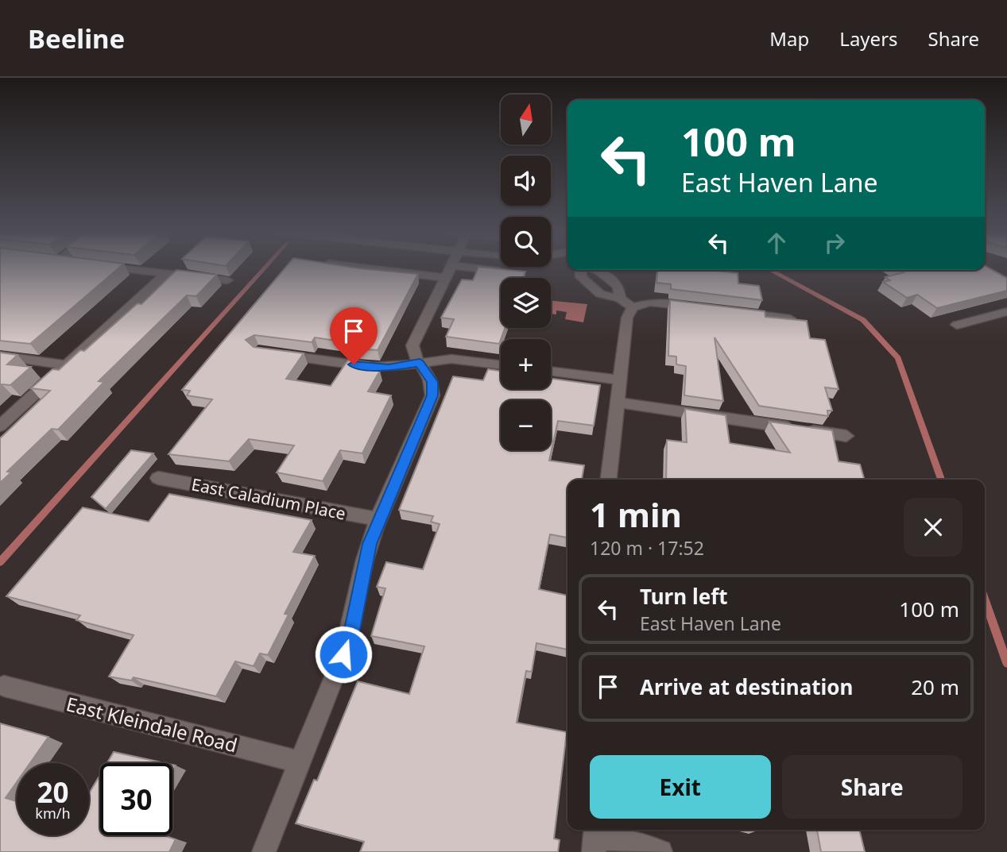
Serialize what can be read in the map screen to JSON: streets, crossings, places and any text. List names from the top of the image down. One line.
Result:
{"streets":{"street":["East Caladium Place","East Kleindale Road"]},"north":"top","page":{"header":"Beeline","nav":["Map","Layers","Share"],"map_buttons":["+","−"],"turn":["100 m","East Haven Lane"],"heading":["1 min","120 m · 17:52"],"list":[{"name":"Turn left","note":"East Haven Lane","value":"100 m"},{"name":"Arrive at destination","value":"20 m"}],"buttons":["Exit","Share"],"speed":"20 km/h","limit":"30"}}
